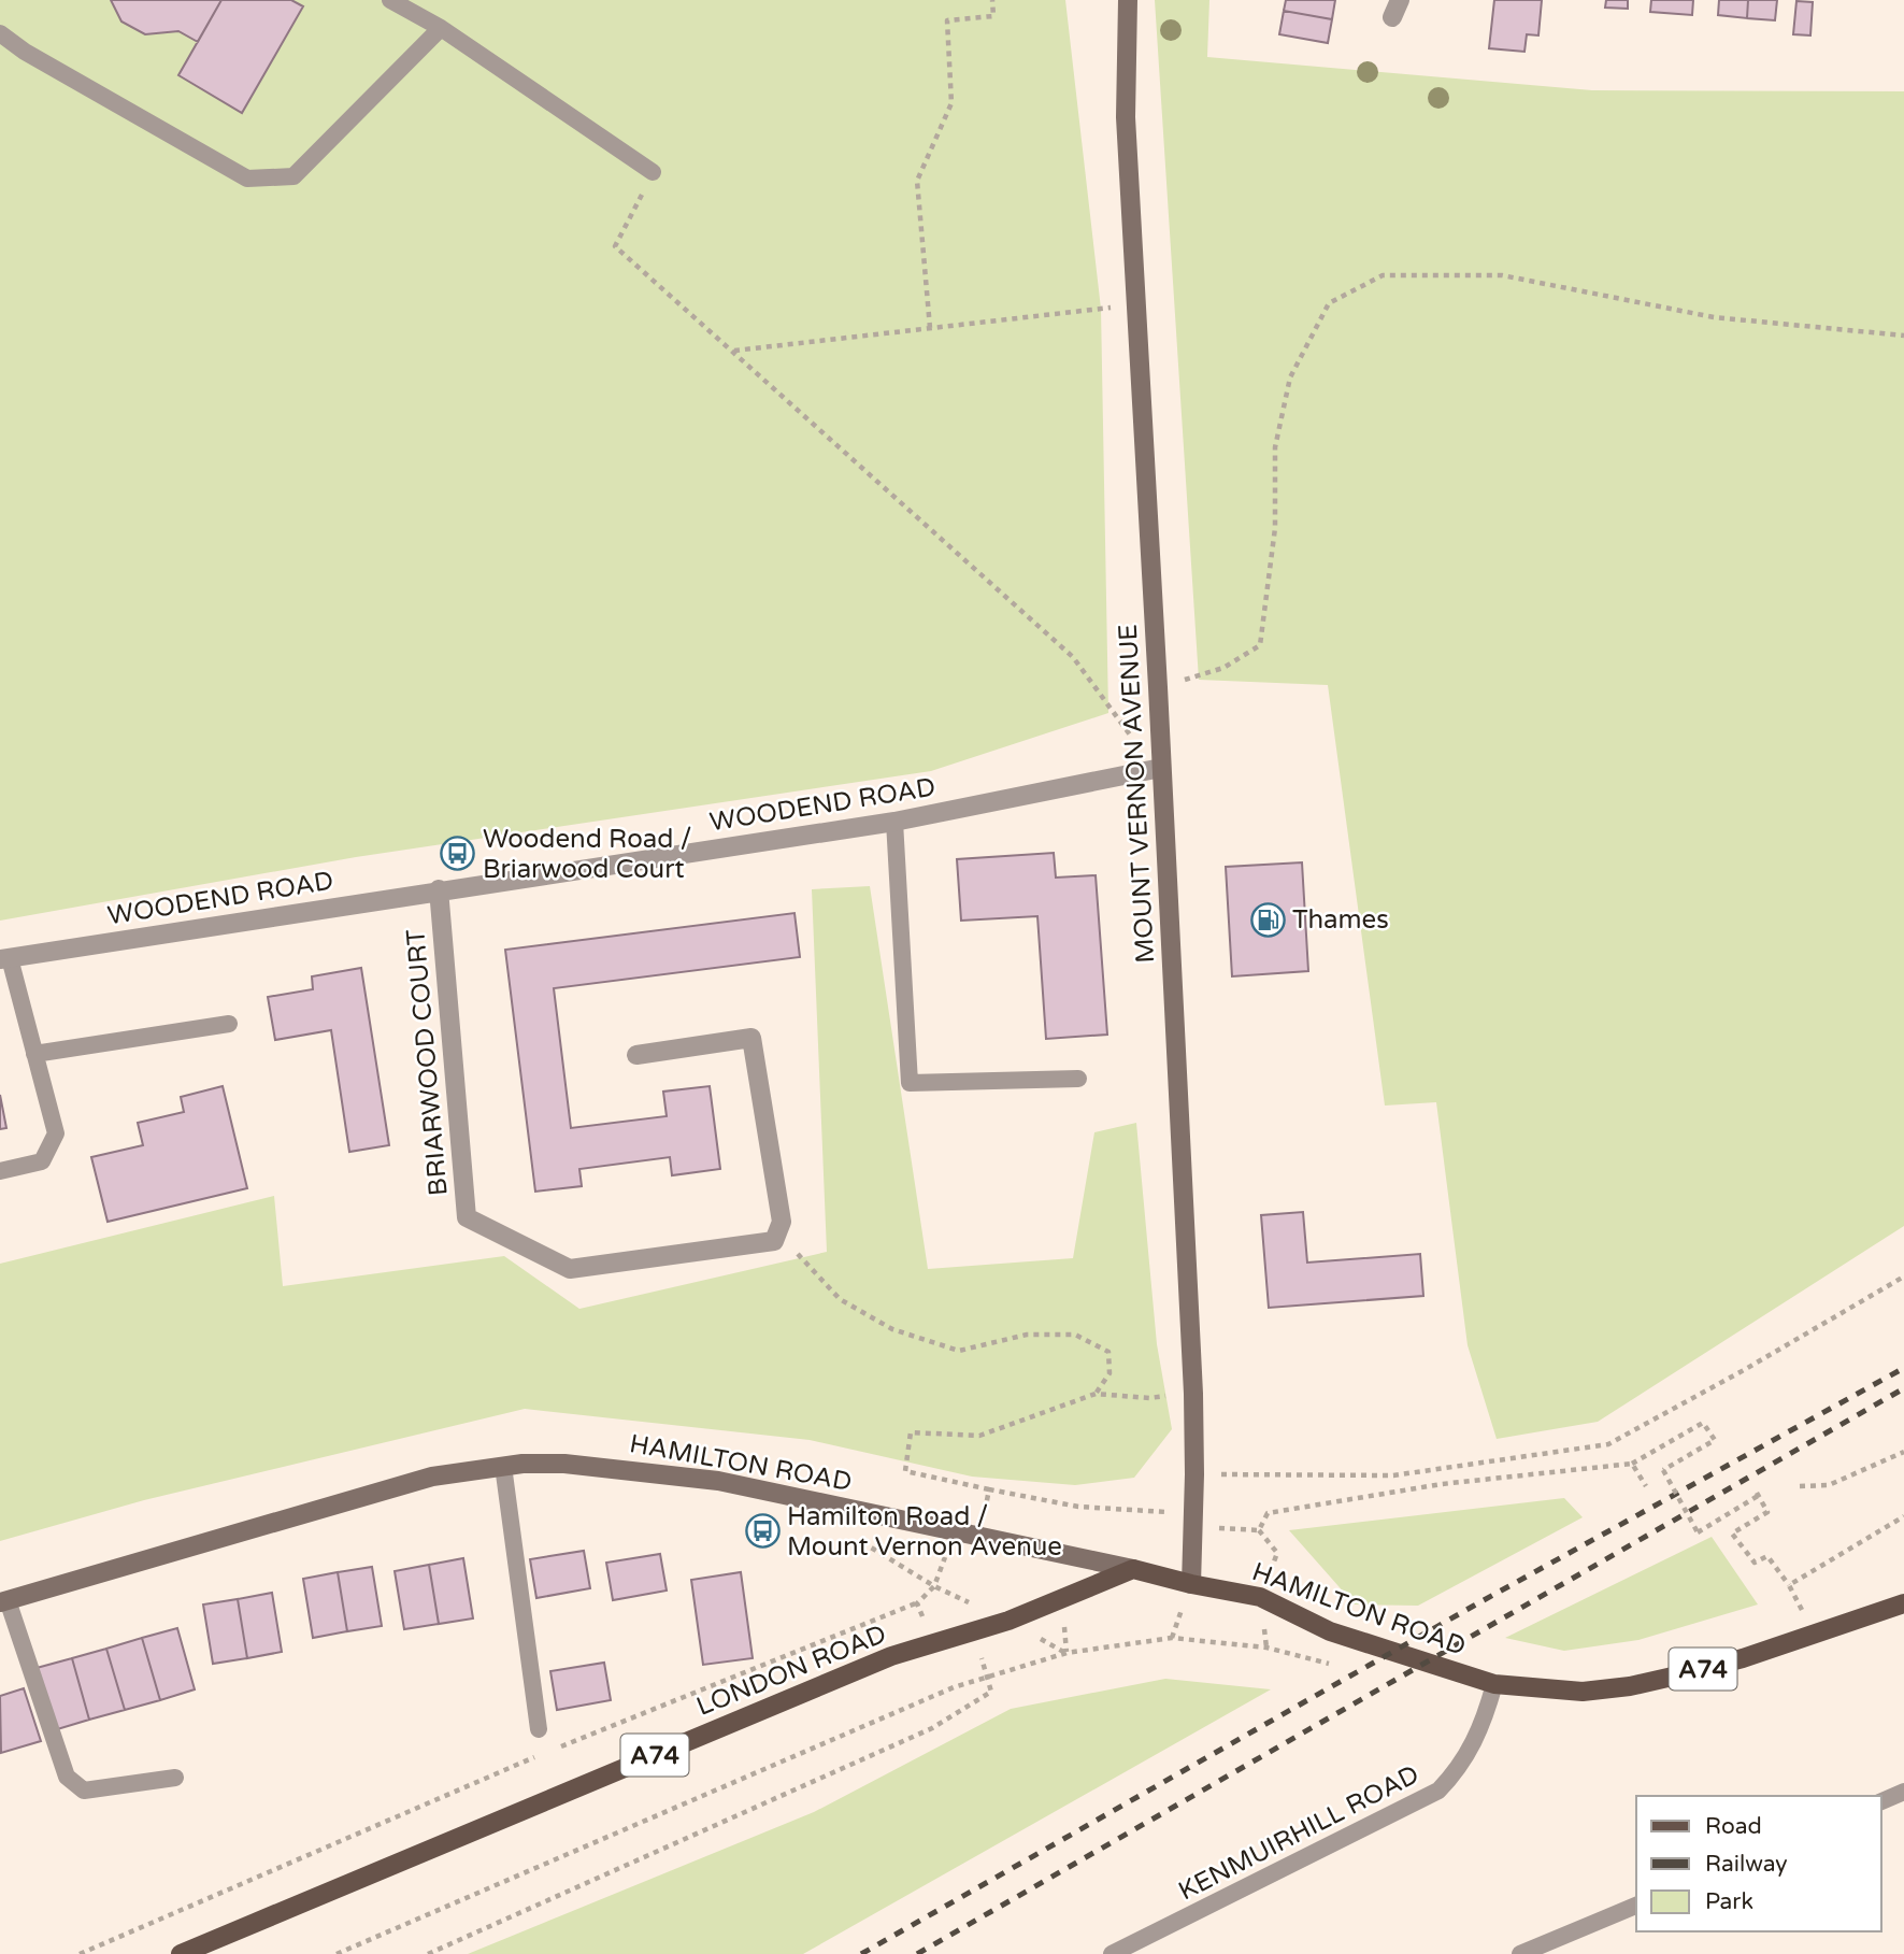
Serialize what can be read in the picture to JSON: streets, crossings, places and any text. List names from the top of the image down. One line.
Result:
{"streets":{"main road":["MOUNT VERNON AVENUE","HAMILTON ROAD","A74","LONDON ROAD"],"street":["WOODEND ROAD","BRIARWOOD COURT"],"lane":["KENMUIRHILL ROAD"]},"crossings":[["MOUNT VERNON AVENUE","WOODEND ROAD"],["MOUNT VERNON AVENUE","HAMILTON ROAD"],["WOODEND ROAD","BRIARWOOD COURT"],["HAMILTON ROAD","LONDON ROAD"],["HAMILTON ROAD","KENMUIRHILL ROAD"]],"places":{"bus stop":["Woodend Road / Briarwood Court","Hamilton Road / Mount Vernon Avenue"],"fuel station":["Thames"]},"legend":["Road","Railway","Park"]}
